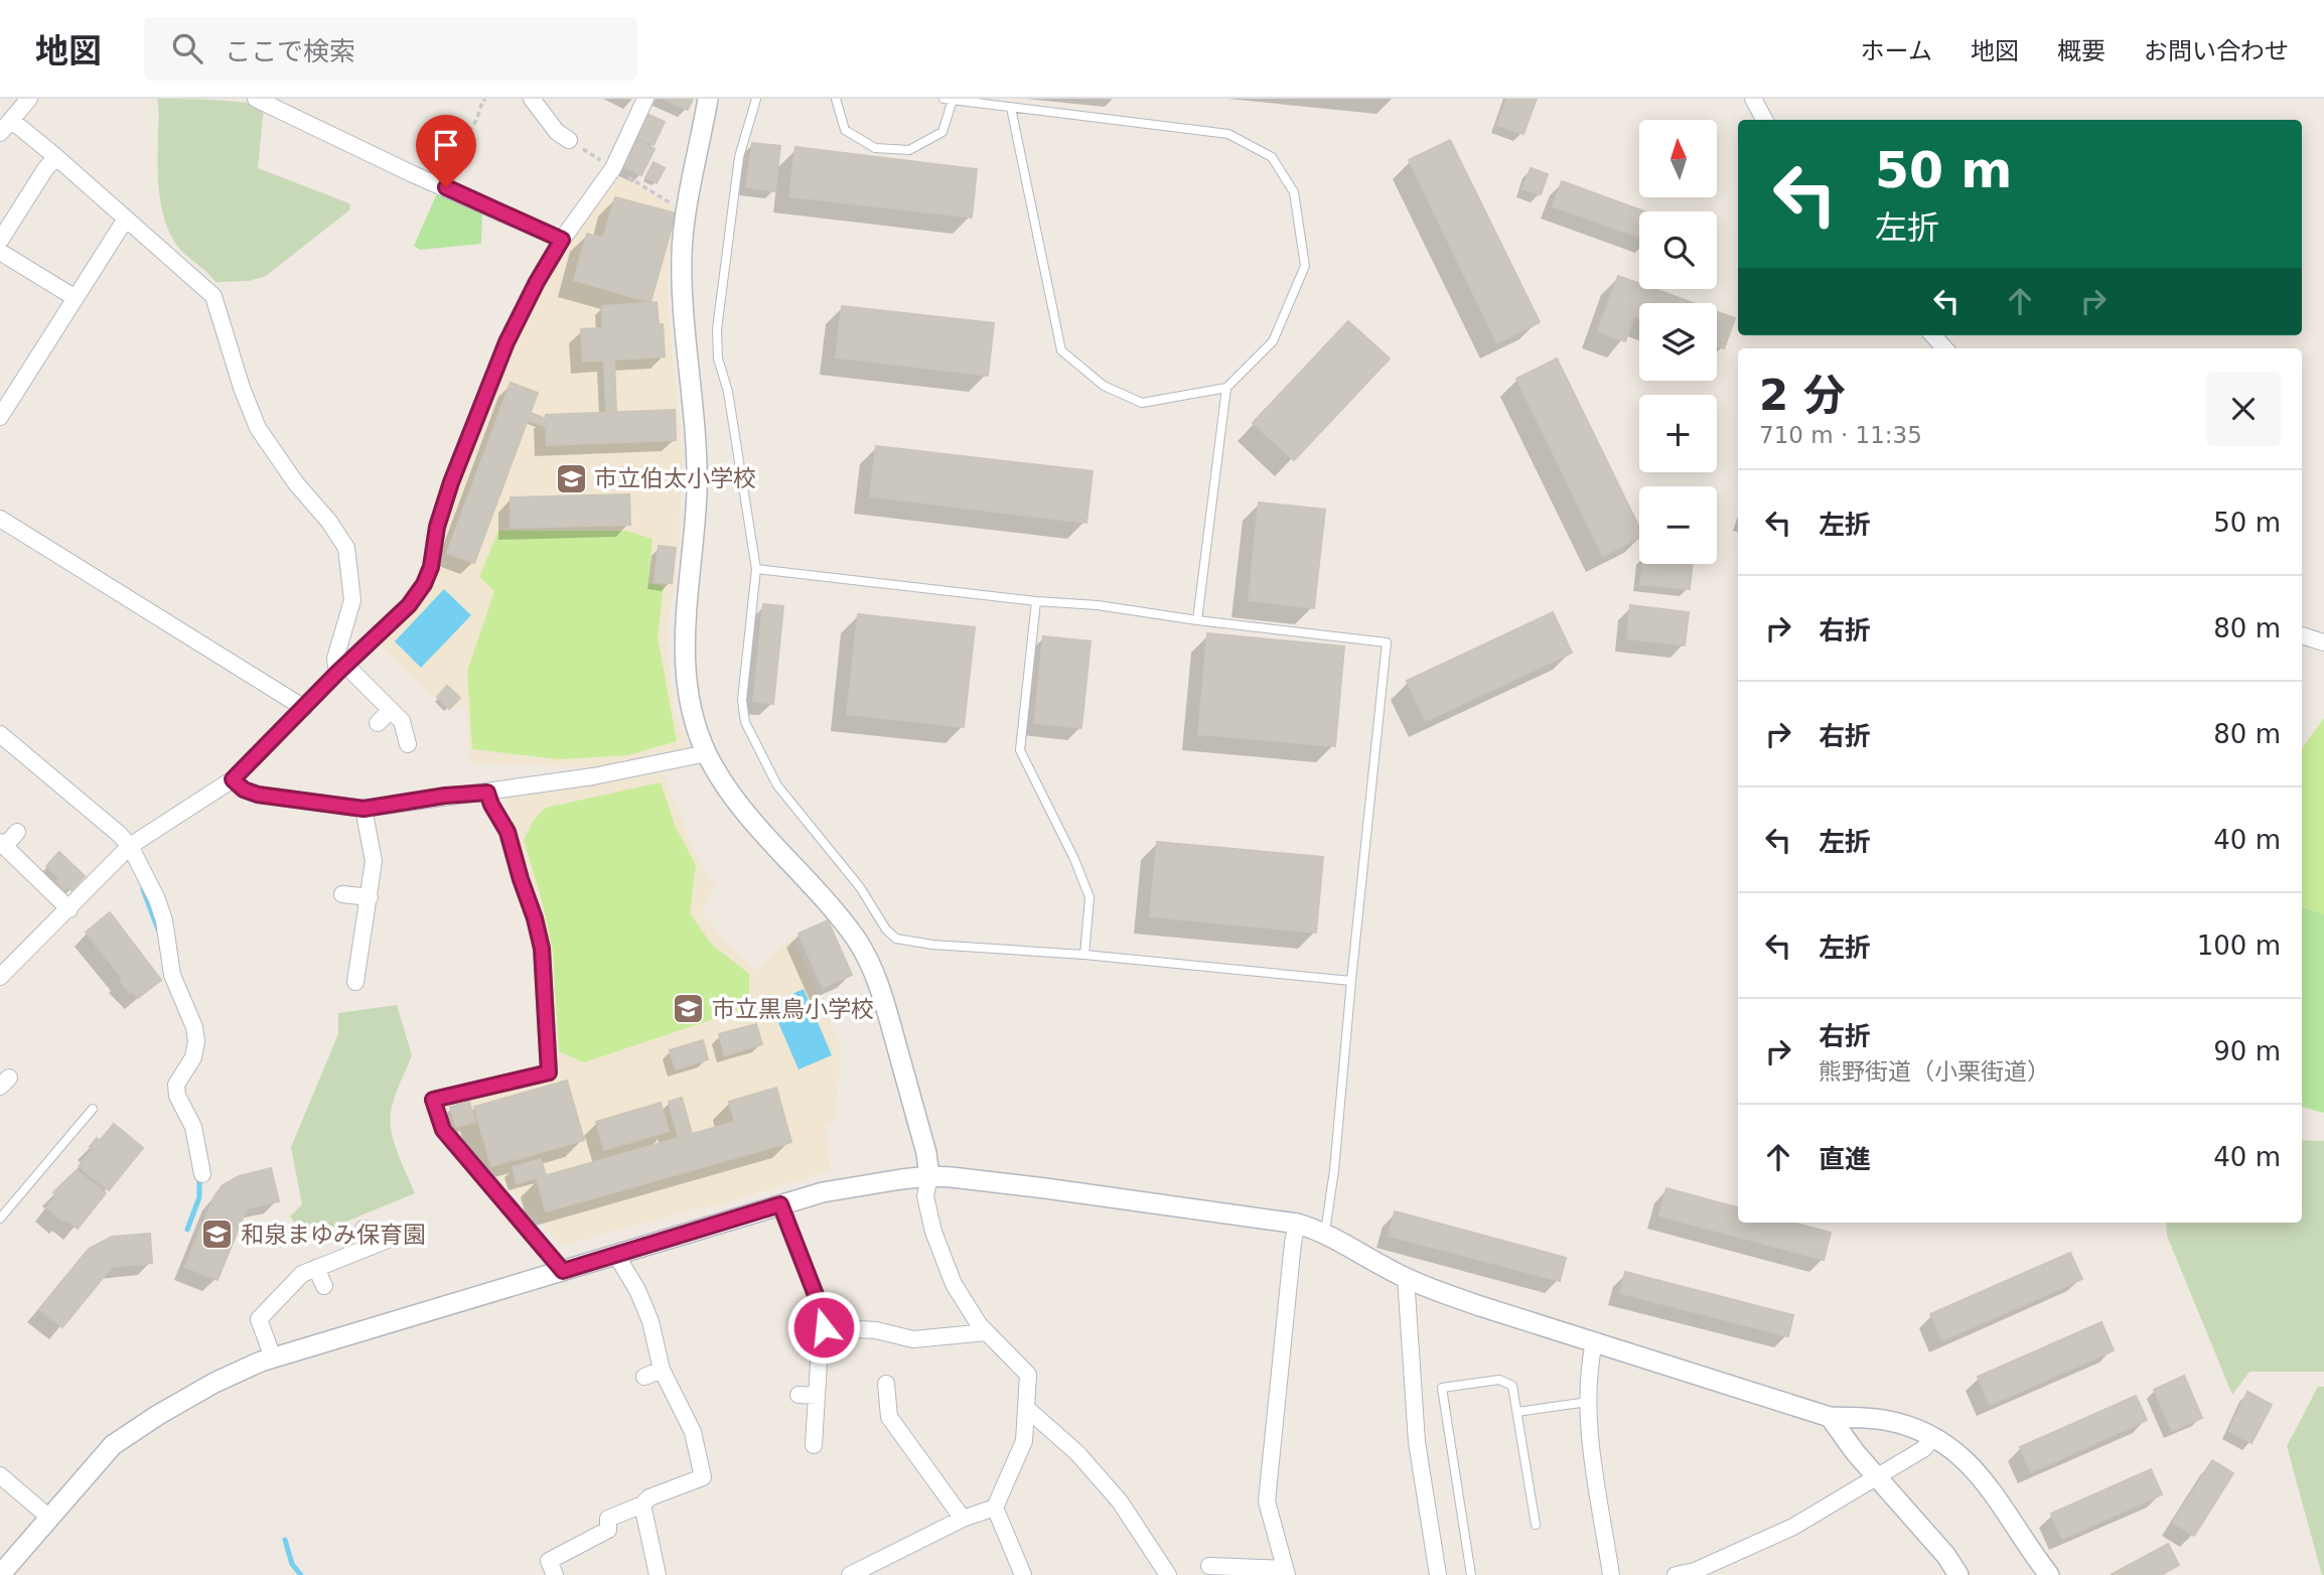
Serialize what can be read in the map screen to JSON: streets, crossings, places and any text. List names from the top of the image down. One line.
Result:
{"places":{"school or university":["市立伯太小学校","市立黒鳥小学校","和泉まゆみ保育園"]},"north":"top","page":{"header":"地図","search":"ここで検索","nav":["ホーム","地図","概要","お問い合わせ"],"map_buttons":["+","−"],"turn":["50 m","左折"],"heading":["2 分","710 m · 11:35"],"list":[{"name":"左折","value":"50 m"},{"name":"右折","value":"80 m"},{"name":"右折","value":"80 m"},{"name":"左折","value":"40 m"},{"name":"左折","value":"100 m"},{"name":"右折","note":"熊野街道（小栗街道）","value":"90 m"},{"name":"直進","value":"40 m"}]}}
